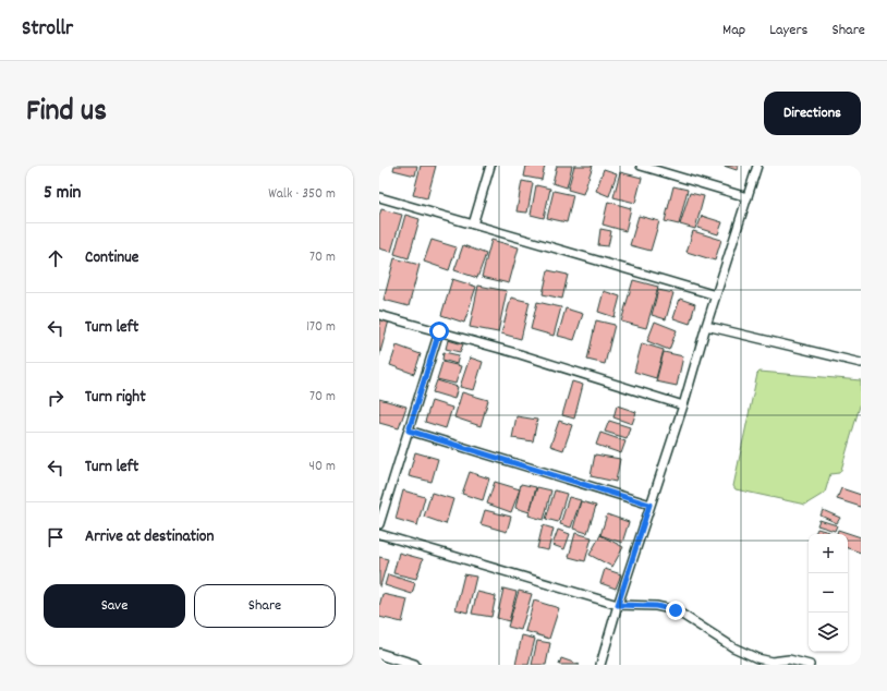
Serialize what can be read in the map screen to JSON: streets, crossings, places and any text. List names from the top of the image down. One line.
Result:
{"page":{"header":"Strollr","nav":["Map","Layers","Share"],"title":"Find us","buttons":["Directions",["Save","Share"]],"heading":["5 min","Walk · 350 m"],"list":[["Continue","70 m"],["Turn left","170 m"],["Turn right","70 m"],["Turn left","40 m"],"Arrive at destination"],"map_buttons":["+","−"]}}
